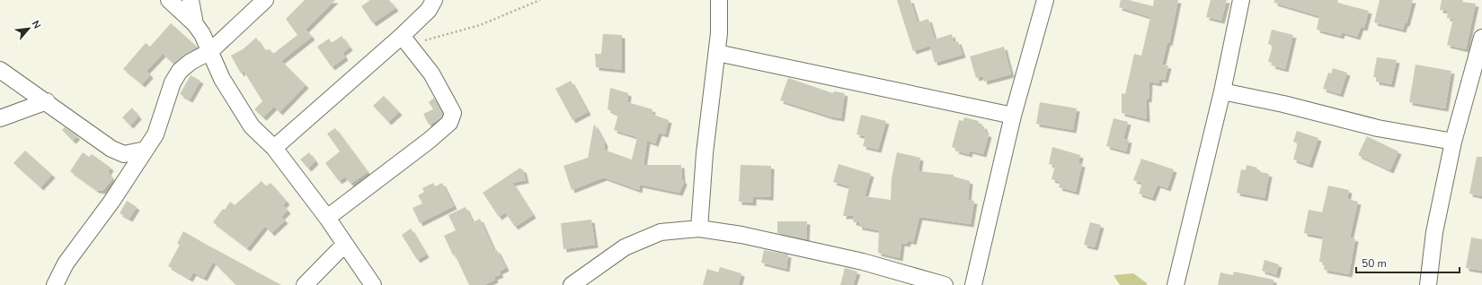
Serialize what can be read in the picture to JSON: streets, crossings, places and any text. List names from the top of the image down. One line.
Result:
{"scale_bar":"50 m","north":"top right"}
